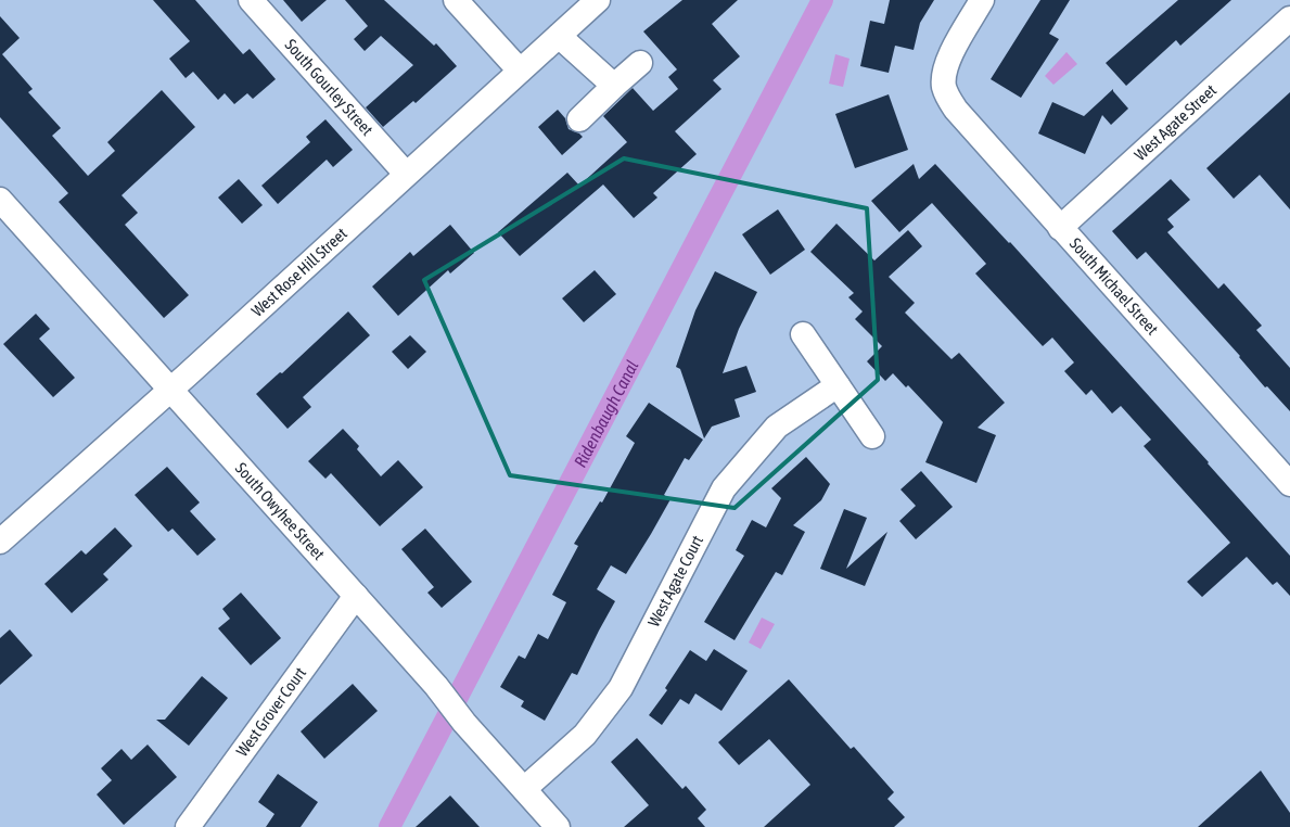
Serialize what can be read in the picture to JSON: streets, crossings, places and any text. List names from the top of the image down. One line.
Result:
{"streets":{"street":["South Gourley Street","West Agate Street","West Rose Hill Street","South Michael Street","South Owyhee Street","West Agate Court","West Grover Court"]},"crossings":[["South Gourley Street","West Rose Hill Street"],["West Agate Street","South Michael Street"],["West Rose Hill Street","South Owyhee Street"],["South Owyhee Street","West Agate Court"],["South Owyhee Street","West Grover Court"]],"water":["Ridenbaugh Canal"]}
